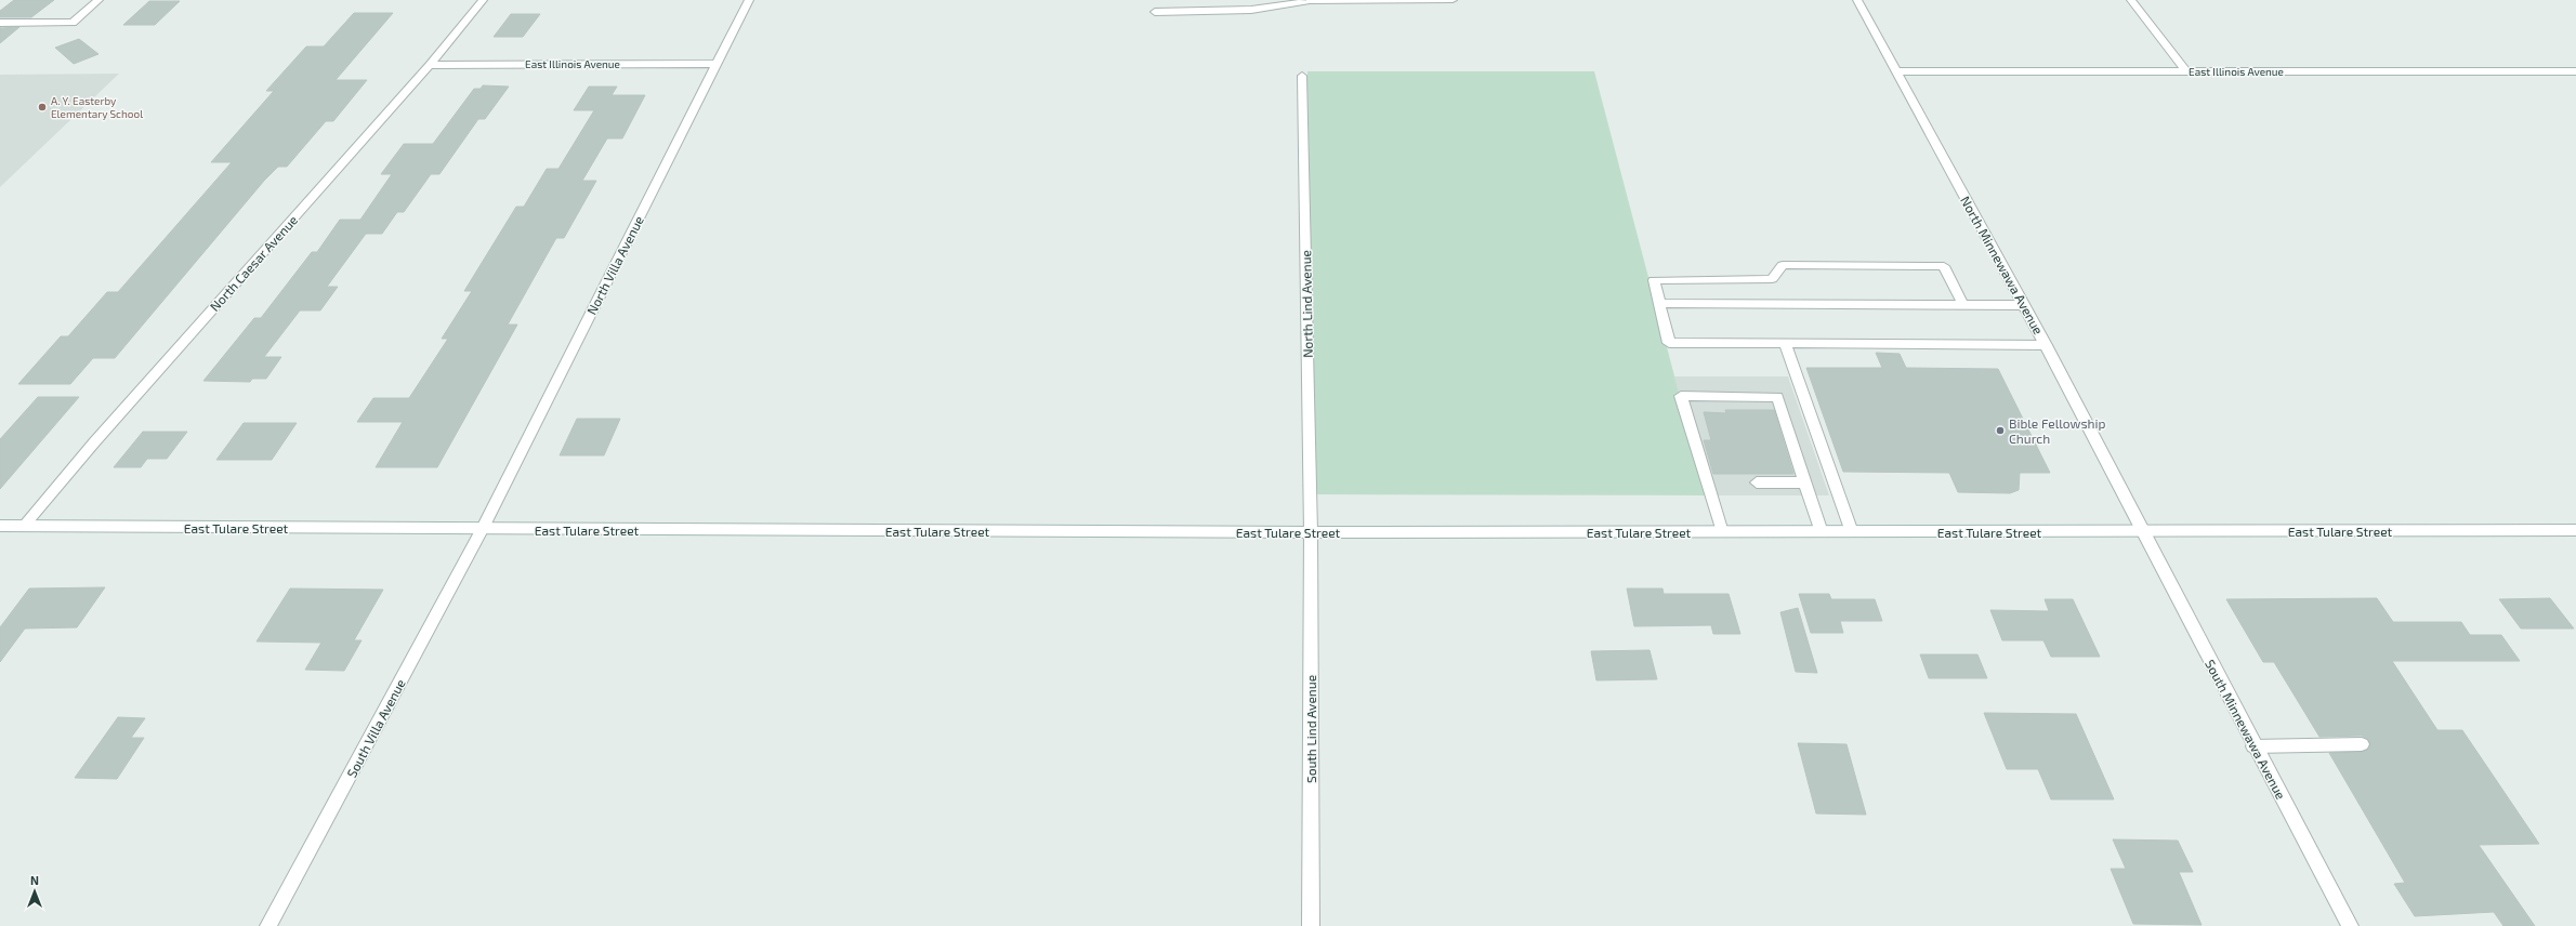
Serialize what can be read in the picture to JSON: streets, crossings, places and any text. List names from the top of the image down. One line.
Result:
{"streets":{"street":["East Illinois Avenue","North Caesar Avenue","North Villa Avenue","North Minnewawa Avenue","North Lind Avenue","East Tulare Street","South Villa Avenue","South Lind Avenue","South Minnewawa Avenue"]},"crossings":[["East Illinois Avenue","North Caesar Avenue"],["East Illinois Avenue","North Villa Avenue"],["East Illinois Avenue","North Minnewawa Avenue"],["North Caesar Avenue","East Tulare Street"],["North Villa Avenue","East Tulare Street"],["North Villa Avenue","South Villa Avenue"],["North Minnewawa Avenue","East Tulare Street"],["North Minnewawa Avenue","South Minnewawa Avenue"],["North Lind Avenue","East Tulare Street"],["North Lind Avenue","South Lind Avenue"],["East Tulare Street","South Villa Avenue"],["East Tulare Street","South Lind Avenue"],["East Tulare Street","South Minnewawa Avenue"]],"places":["A. Y. Easterby Elementary School","Bible Fellowship Church"],"north":"top"}
